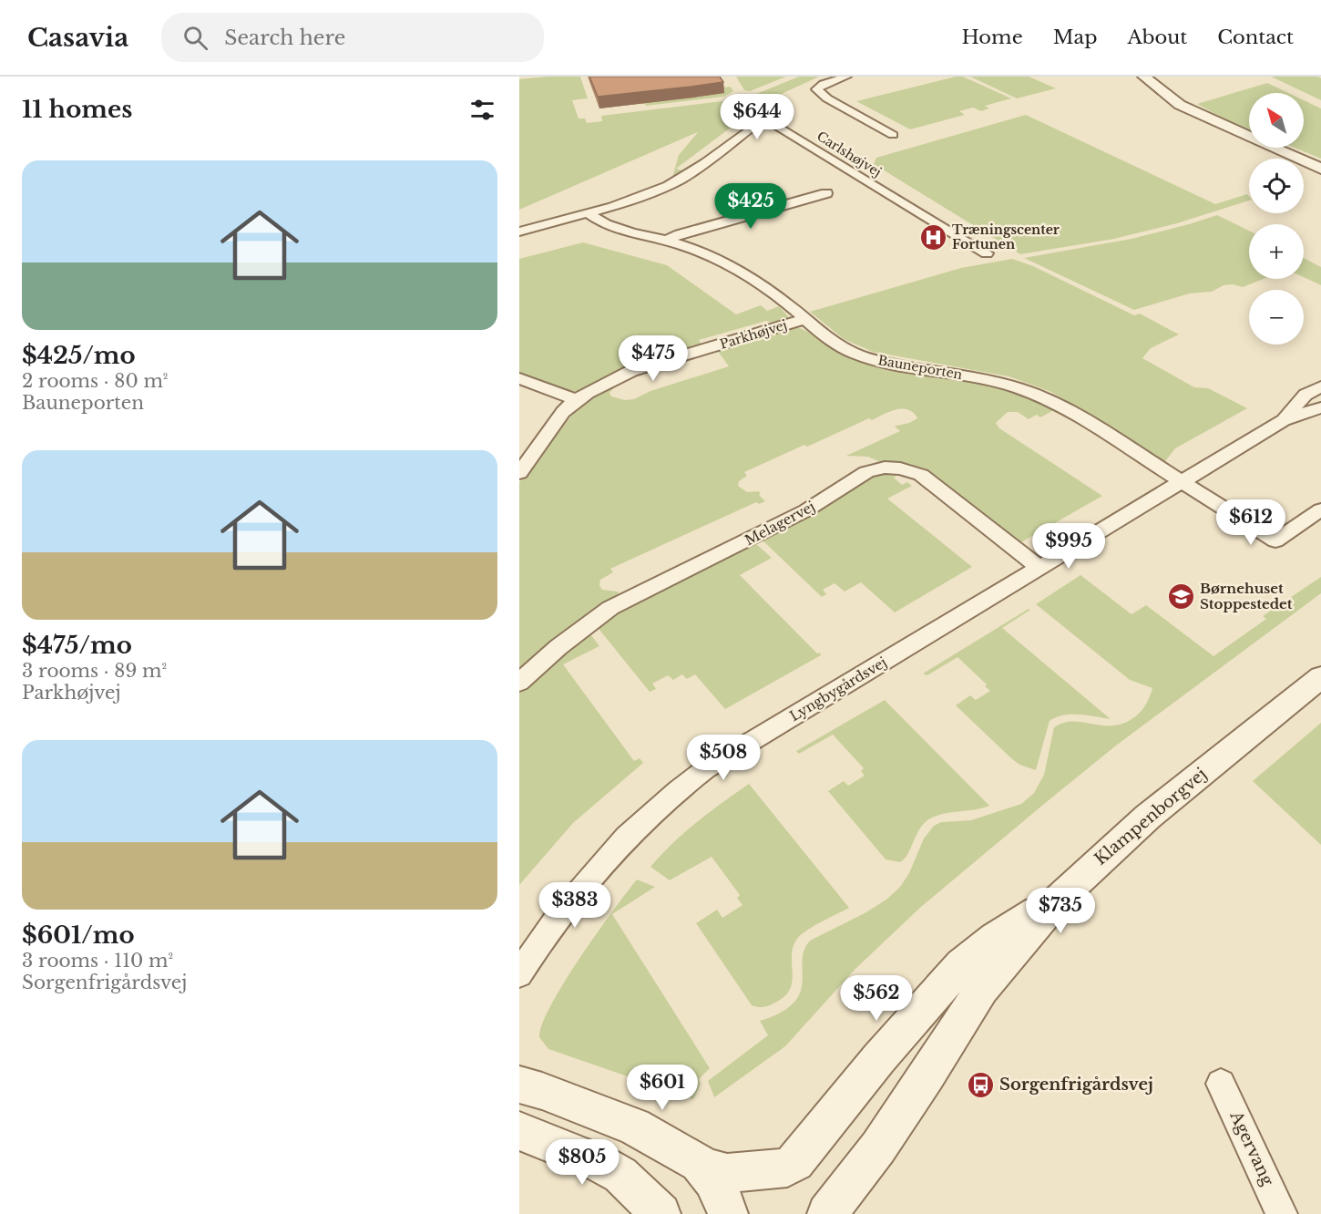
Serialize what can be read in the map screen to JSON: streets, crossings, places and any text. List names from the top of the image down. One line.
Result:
{"streets":{"street":["Carlshøjvej","Parkhøjvej","Bauneporten","Melagervej","Lyngbygårdsvej","Klampenborgvej","Agervang"]},"crossings":[["Carlshøjvej","Bauneporten"],["Parkhøjvej","Bauneporten"],["Bauneporten","Lyngbygårdsvej"],["Melagervej","Lyngbygårdsvej"]],"places":{"hospital":["Træningscenter Fortunen"],"school or university":["Børnehuset Stoppestedet"],"bus stop":["Sorgenfrigårdsvej"]},"north":"top left","page":{"header":"Casavia","search":"Search here","nav":["Home","Map","About","Contact"],"heading":"11 homes","map_buttons":["+","−"],"price":["$644","$425","$475","$612","$995","$508","$383","$735","$562","$601","$805"],"list":[{"name":"$425/mo","note":"2 rooms · 80 m² · Bauneporten"},{"name":"$475/mo","note":"3 rooms · 89 m² · Parkhøjvej"},{"name":"$601/mo","note":"3 rooms · 110 m² · Sorgenfrigårdsvej"}]}}
